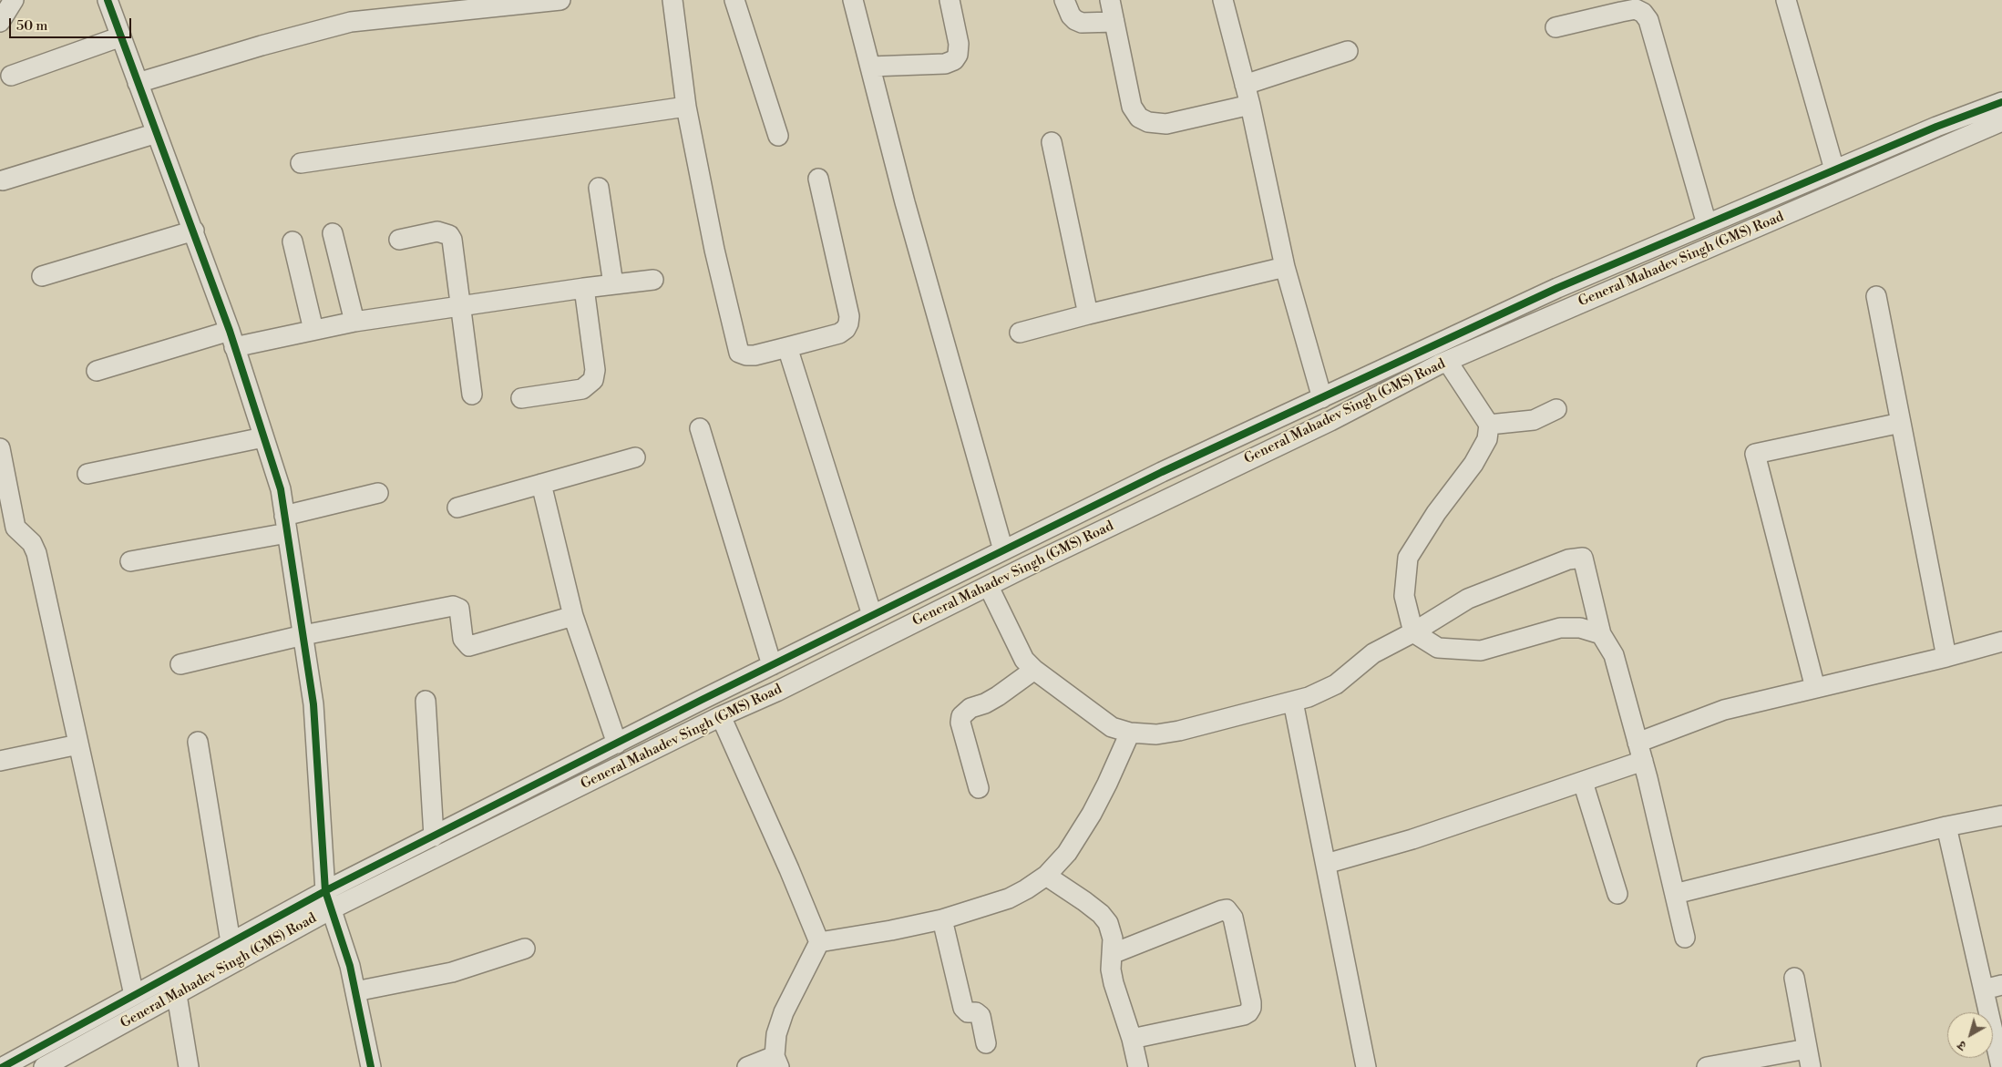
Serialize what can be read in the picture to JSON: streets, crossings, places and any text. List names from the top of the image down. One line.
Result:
{"streets":{"street":["General Mahadev Singh (GMS) Road"]},"scale_bar":"50 m","north":"bottom left"}
